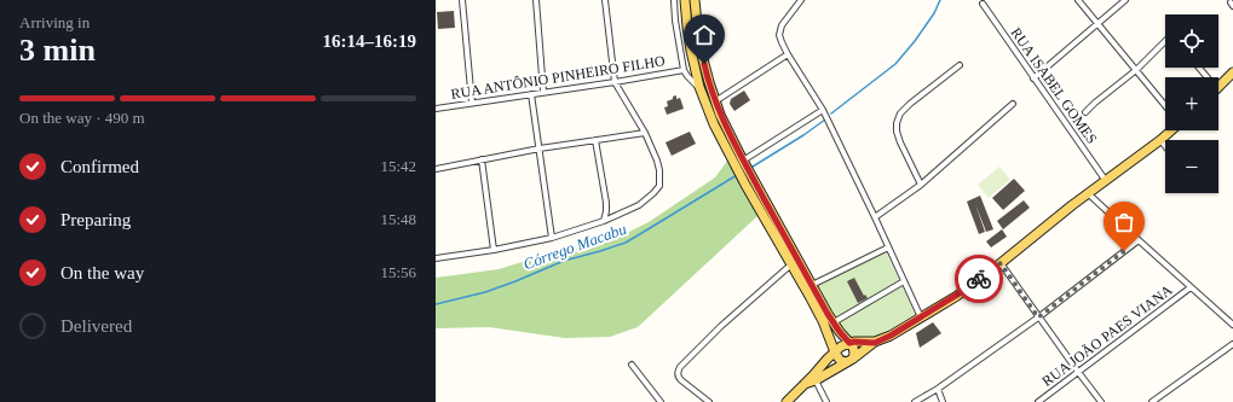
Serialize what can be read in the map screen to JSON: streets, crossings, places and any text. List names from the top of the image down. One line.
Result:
{"streets":{"street":["RUA ANTÔNIO PINHEIRO FILHO","RUA ISABEL GOMES","RUA JOÃO PAES VIANA"]},"water":["Córrego Macabu"],"page":{"heading":["3 min","Arriving in","16:14–16:19"],"map_buttons":["+","−"],"bar":"On the way · 490 m","list":[["Confirmed","15:42"],["Preparing","15:48"],["On the way","15:56"],"Delivered"]}}
